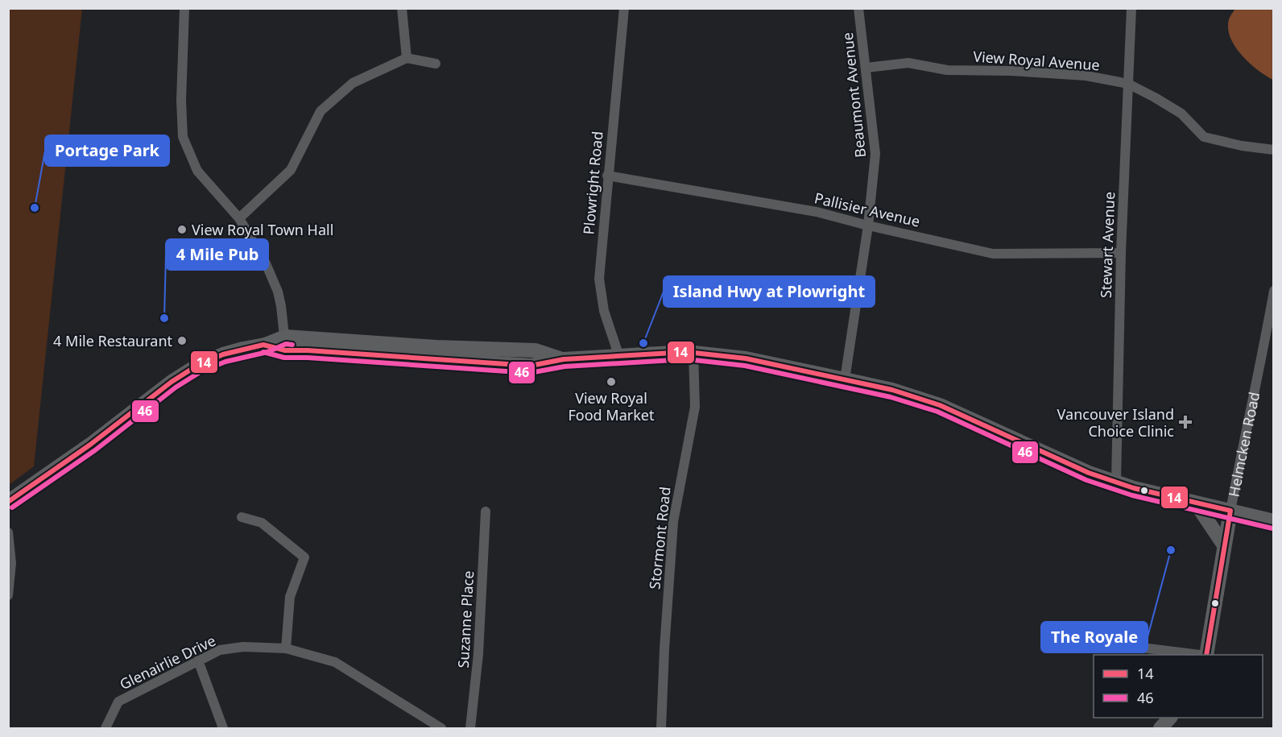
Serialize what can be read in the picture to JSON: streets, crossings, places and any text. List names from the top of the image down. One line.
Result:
{"streets":{"main road":["Helmcken Road"],"street":["View Royal Avenue","Beaumont Avenue","Plowright Road","Pallisier Avenue","Stewart Avenue","Stormont Road","Suzanne Place","Glenairlie Drive"]},"crossings":[["View Royal Avenue","Beaumont Avenue"],["View Royal Avenue","Stewart Avenue"],["Beaumont Avenue","Pallisier Avenue"],["Plowright Road","Pallisier Avenue"],["Pallisier Avenue","Stewart Avenue"]],"places":{"other":["Portage Park","View Royal Town Hall","4 Mile Pub","4 Mile Restaurant","Island Hwy at Plowright","View Royal Food Market","The Royale"],"health":["Vancouver Island Choice Clinic"]},"lines":["transit line 46","transit line 14"],"legend":["14","46"]}
